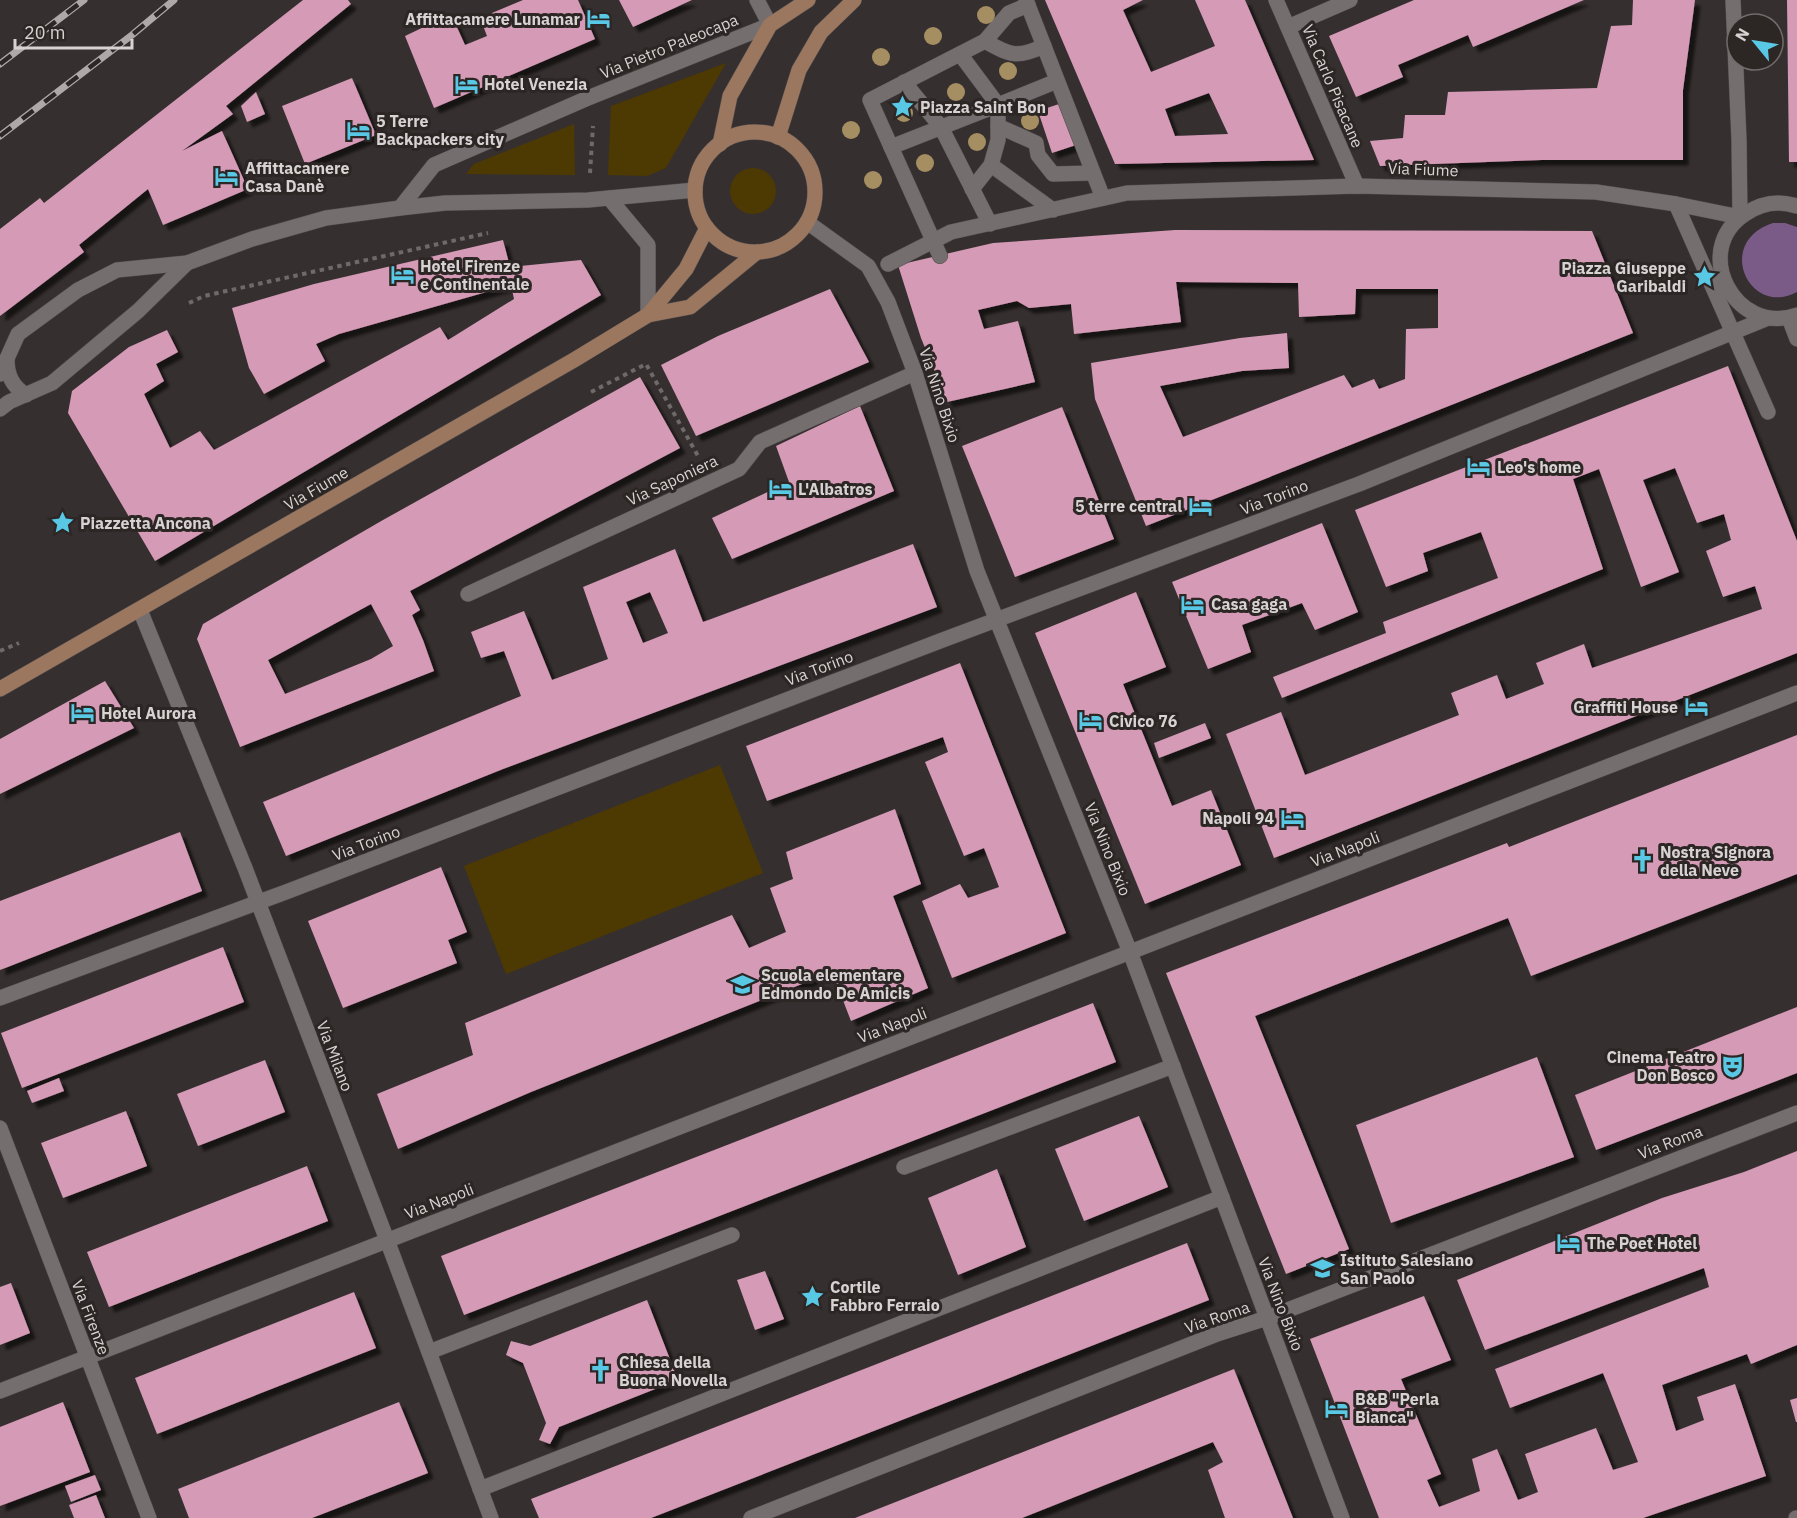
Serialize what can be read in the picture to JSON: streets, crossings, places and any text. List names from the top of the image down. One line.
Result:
{"streets":{"street":["Via Pietro Paleocapa","Via Carlo Pisacane","Via Fiume","Via Nino Bixio","Via Saponiera","Via Torino","Via Napoli","Via Milano","Via Roma","Via Firenze"]},"crossings":[["Via Carlo Pisacane","Via Fiume"],["Via Fiume","Via Nino Bixio"],["Via Fiume","Via Milano"],["Via Nino Bixio","Via Saponiera"],["Via Nino Bixio","Via Torino"],["Via Nino Bixio","Via Napoli"],["Via Nino Bixio","Via Roma"],["Via Torino","Via Milano"],["Via Napoli","Via Milano"],["Via Napoli","Via Firenze"]],"places":{"hotel":["Affittacamere Lunamar","Hotel Venezia","5 Terre Backpackers city","Affittacamere Casa Danè","Hotel Firenze e Continentale","Leo's home","L'Albatros","5 terre central","Casa gaga","Graffiti House","Hotel Aurora","Civico 76","Napoli 94","The Poet Hotel","B&B \"Perla Bianca\""],"place":["Piazza Saint Bon","Piazza Giuseppe Garibaldi","Piazzetta Ancona","Cortile Fabbro Ferraio"],"church":["Nostra Signora della Neve","Chiesa della Buona Novella"],"school or university":["Scuola elementare Edmondo De Amicis","Istituto Salesiano San Paolo"],"theatre":["Cinema Teatro Don Bosco"]},"scale_bar":"20 m","north":"top left"}
